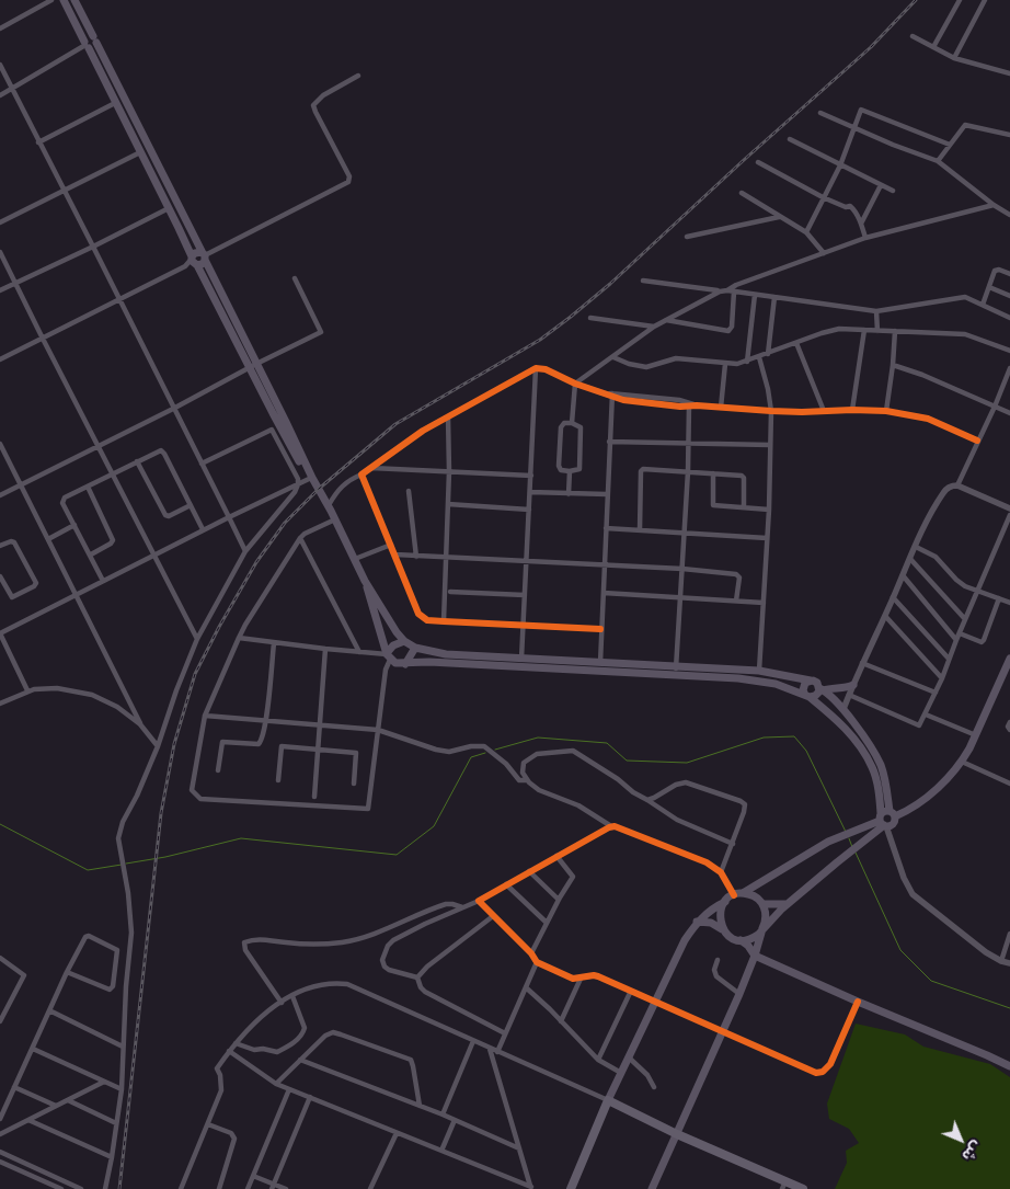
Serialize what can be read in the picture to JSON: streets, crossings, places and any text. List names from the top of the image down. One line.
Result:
{"north":"bottom right"}
